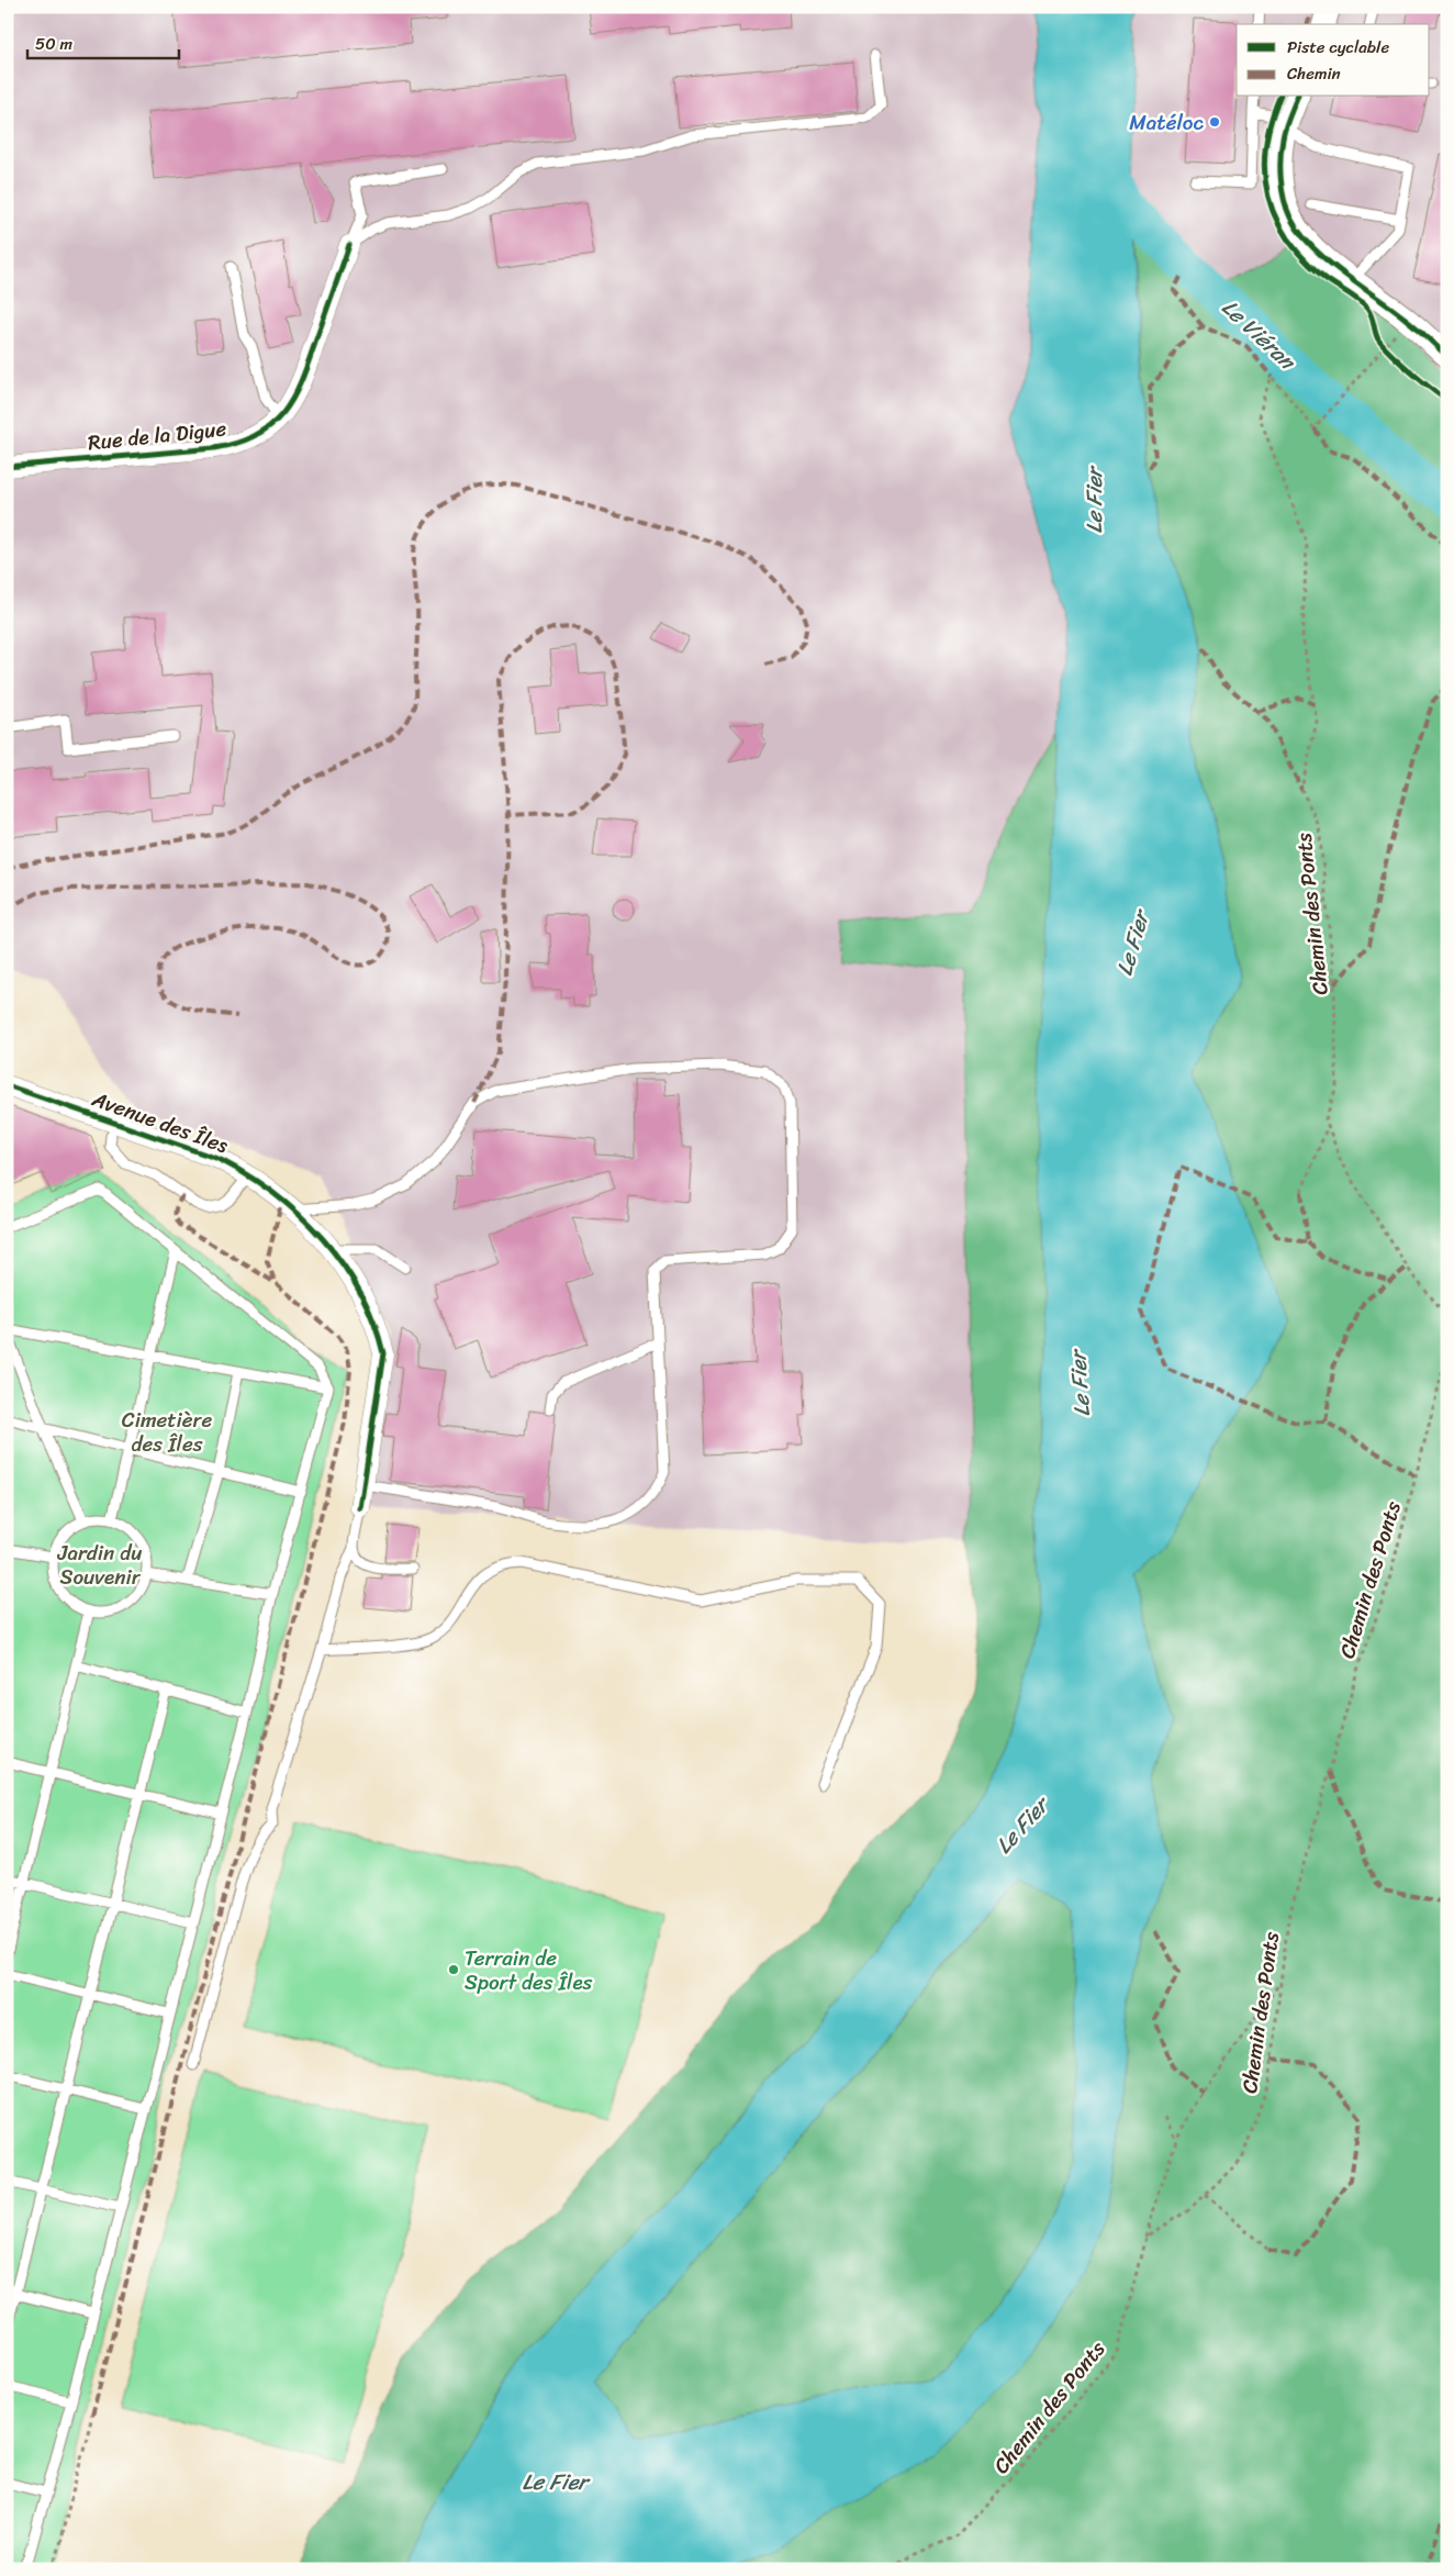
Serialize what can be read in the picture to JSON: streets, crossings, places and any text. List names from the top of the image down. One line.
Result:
{"streets":{"street":["Rue de la Digue","Avenue des Îles"],"path":["Chemin des Ponts"]},"water":["Le Viéran","Le Fier"],"parks":["Cimetière des Îles","Jardin du Souvenir"],"places":["Matéloc","Terrain de Sport des Îles"],"legend":["Piste cyclable","Chemin"],"scale_bar":"50 m"}
